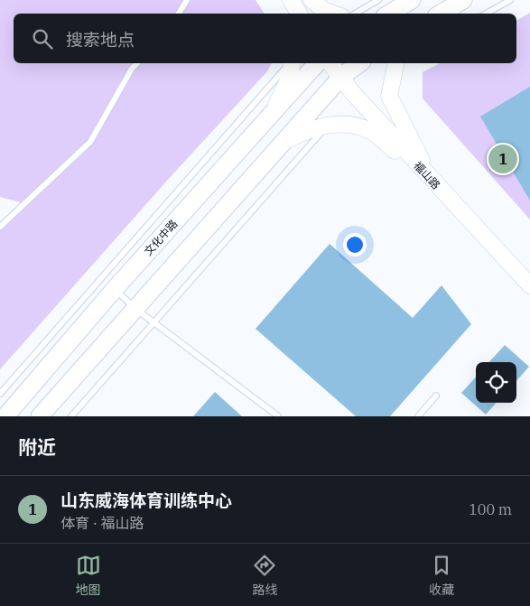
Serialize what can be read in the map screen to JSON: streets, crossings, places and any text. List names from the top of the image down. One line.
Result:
{"streets":{"main road":["福山路","文化中路"]},"page":{"search":"搜索地点","pins":"1","heading":"附近","list":[{"mark":"1","name":"山东威海体育训练中心","note":"体育 · 福山路","value":"100 m"}],"nav":["地图","路线","收藏"]}}
